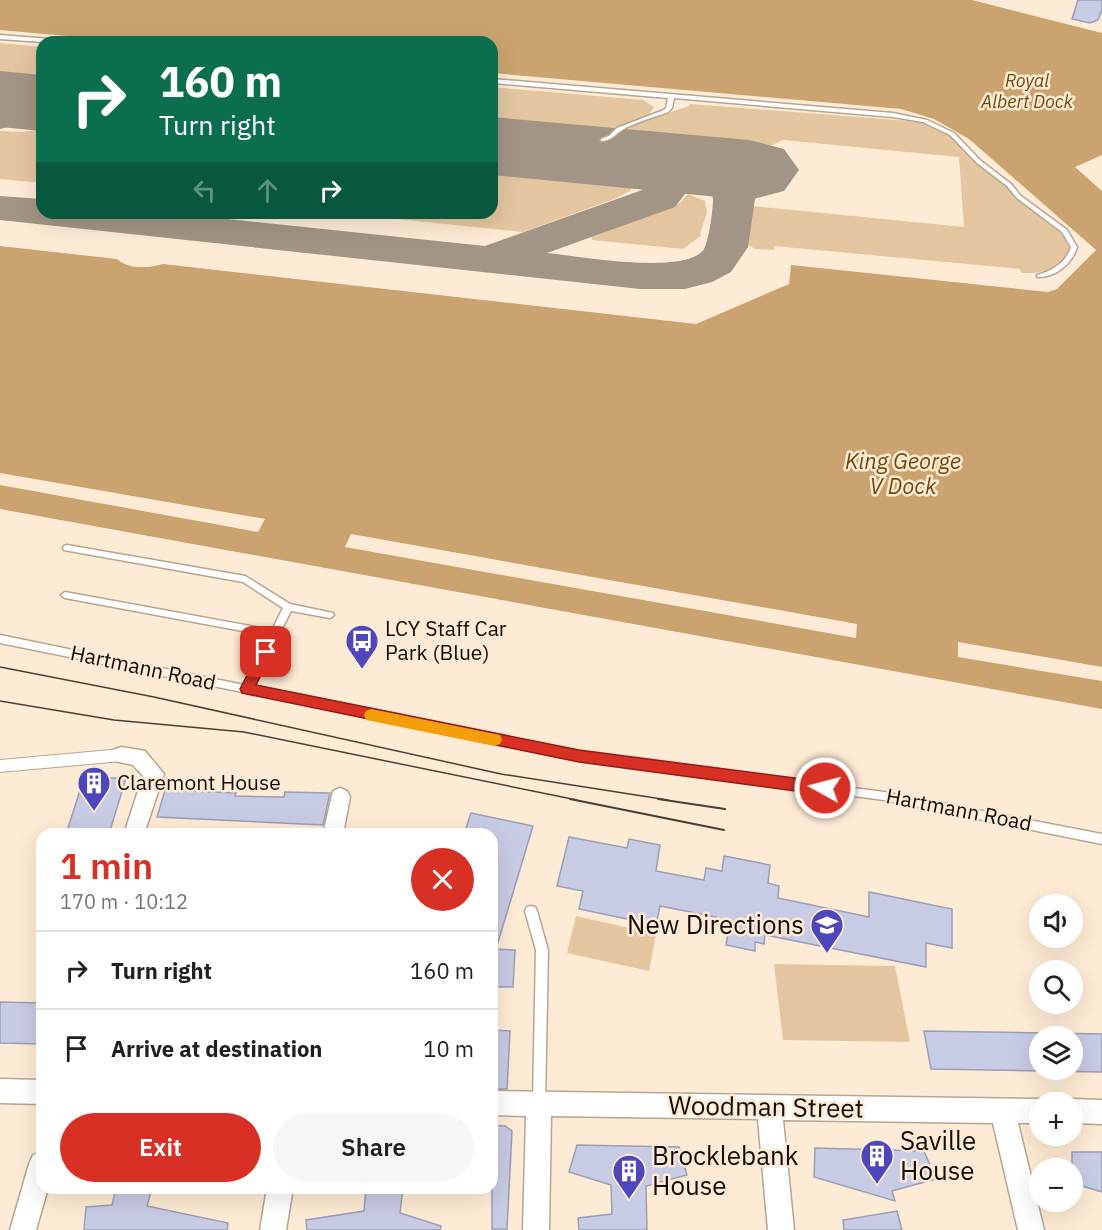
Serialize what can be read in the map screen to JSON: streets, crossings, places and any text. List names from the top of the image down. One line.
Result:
{"streets":{"street":["Woodman Street"],"lane":["Hartmann Road"]},"water":["Royal Albert Dock","King George V Dock"],"places":{"bus stop":["LCY Staff Car Park (Blue)"],"building":["Claremont House","Saville House","Brocklebank House"],"school or university":["New Directions"]},"page":{"turn":["160 m","Turn right"],"heading":["1 min","170 m · 10:12"],"map_buttons":["+","−"],"list":[{"name":"Turn right","value":"160 m"},{"name":"Arrive at destination","value":"10 m"}],"buttons":["Exit","Share"]}}
